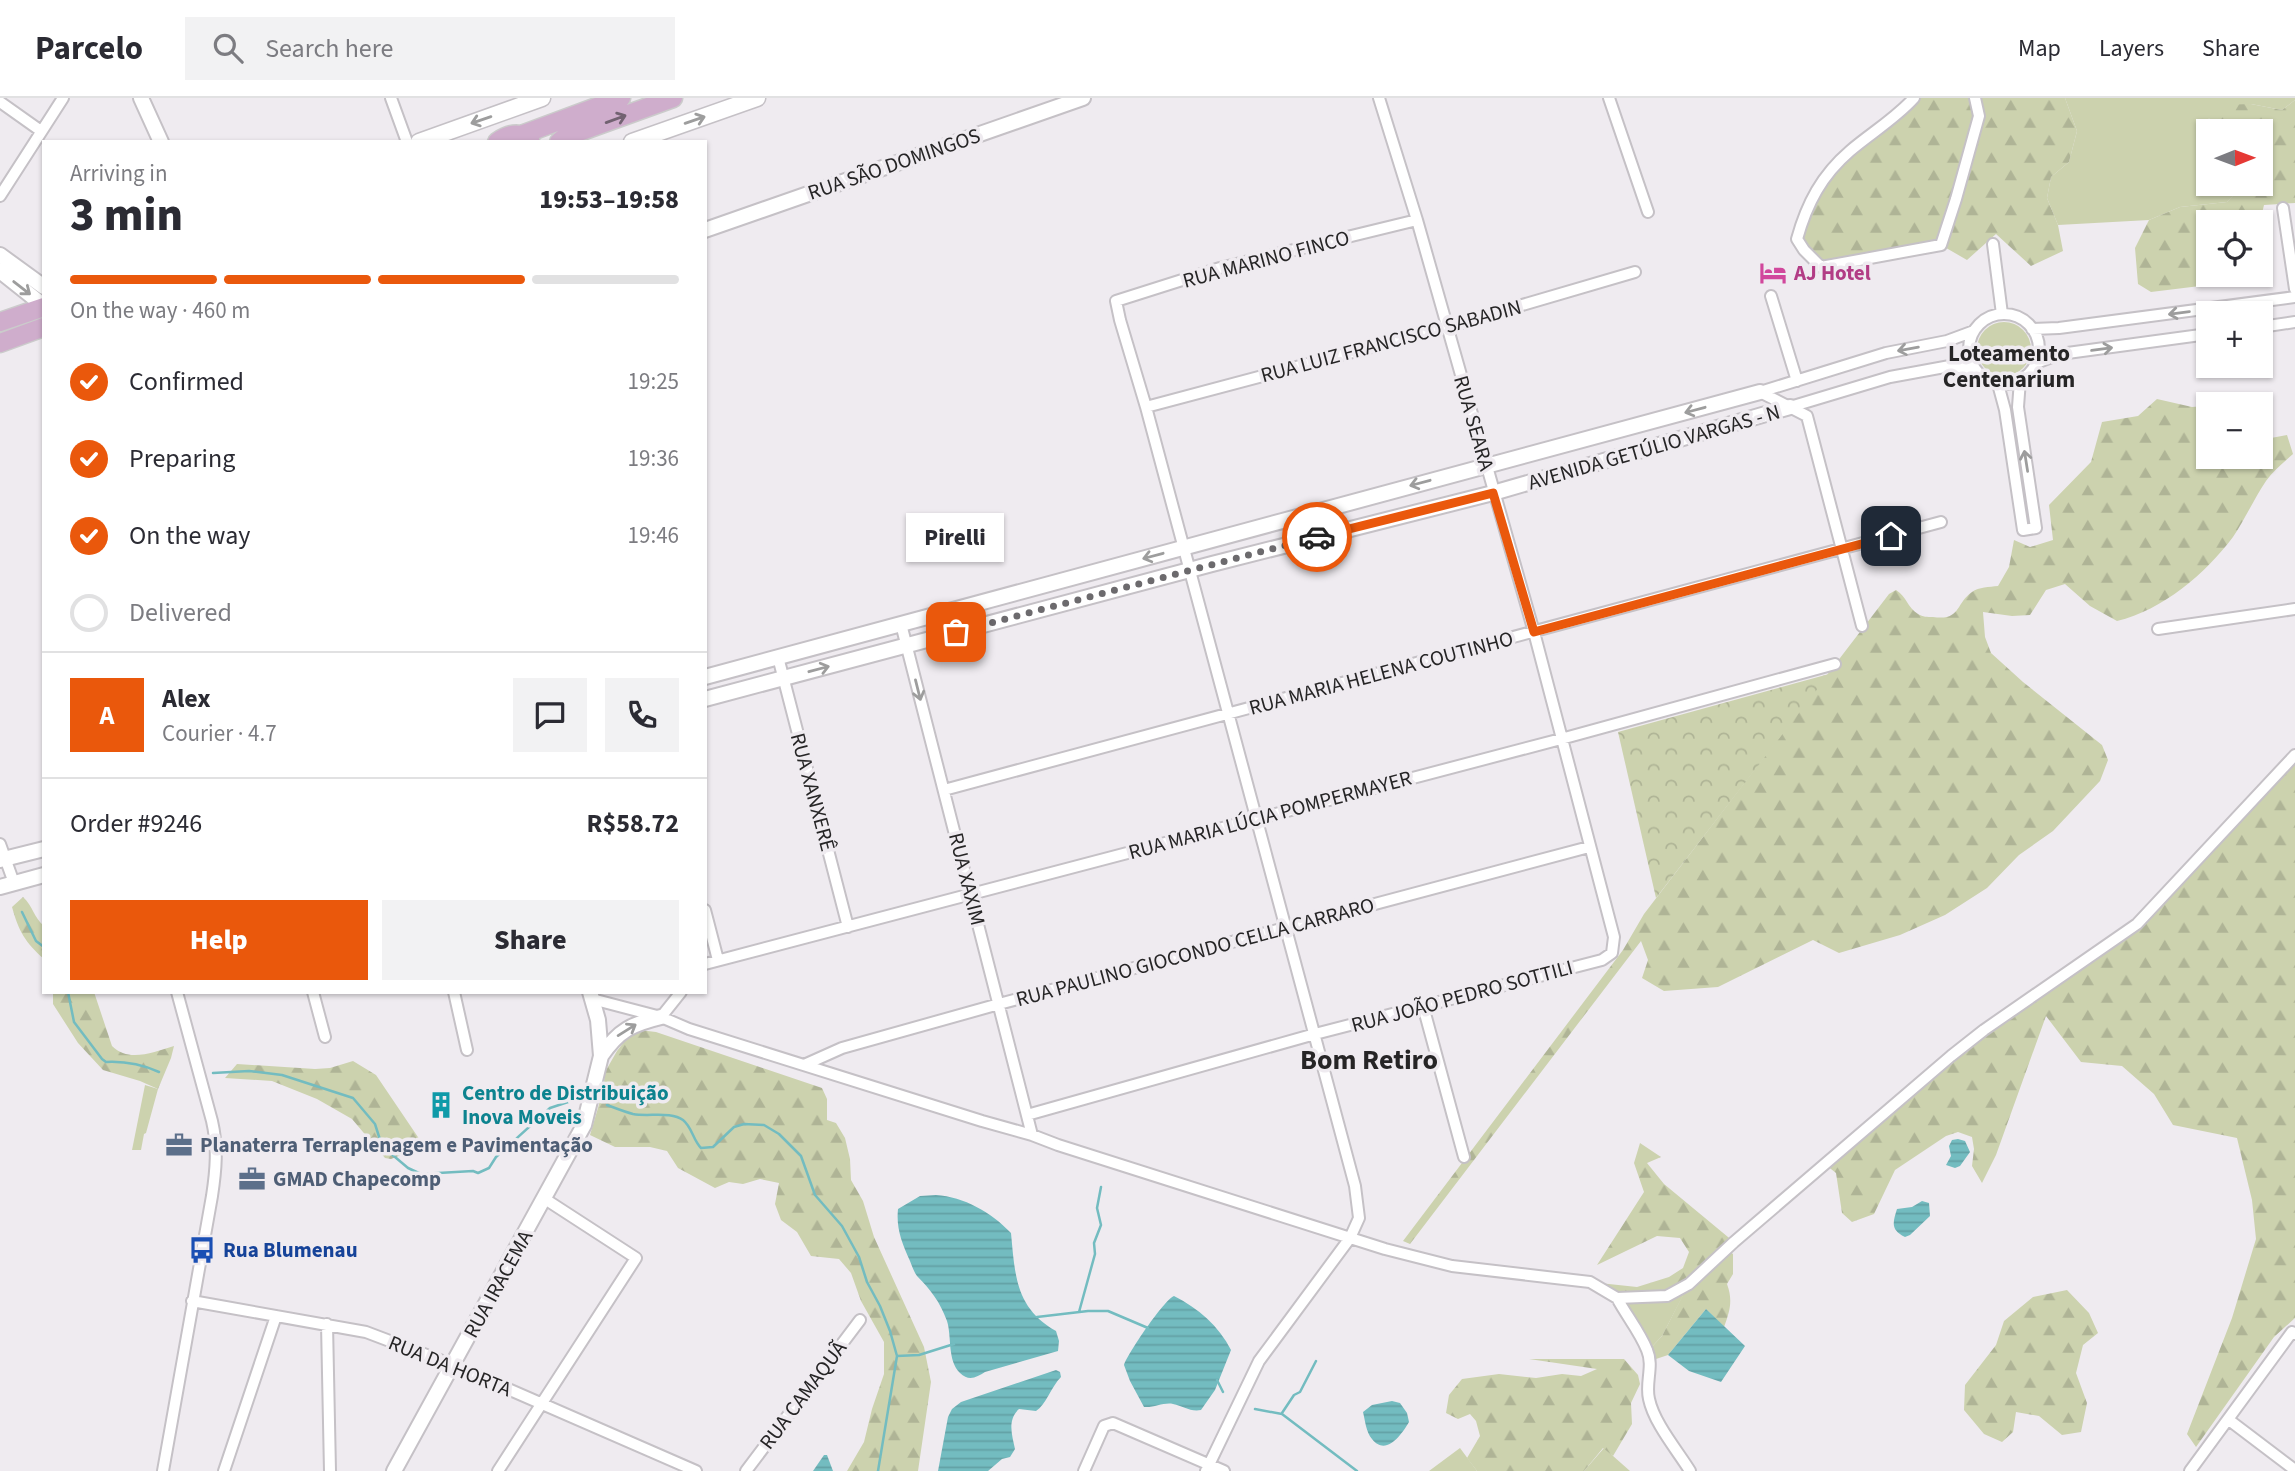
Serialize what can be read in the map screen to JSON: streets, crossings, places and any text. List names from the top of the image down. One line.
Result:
{"streets":{"street":["RUA SÃO DOMINGOS","RUA MARINO FINCO","RUA LUIZ FRANCISCO SABADIN","RUA SEARA","AVENIDA GETÚLIO VARGAS - N","RUA MARIA HELENA COUTINHO","RUA XANXERÊ","RUA MARIA LÚCIA POMPERMAYER","RUA XAXIM","RUA PAULINO GIOCONDO CELLA CARRARO","RUA JOÃO PEDRO SOTTILI","RUA IRACEMA","RUA DA HORTA","RUA CAMAQUÃ"]},"crossings":[["RUA MARINO FINCO","RUA LUIZ FRANCISCO SABADIN"],["RUA MARINO FINCO","RUA SEARA"],["RUA LUIZ FRANCISCO SABADIN","RUA SEARA"],["RUA SEARA","AVENIDA GETÚLIO VARGAS - N"],["RUA SEARA","RUA MARIA HELENA COUTINHO"],["RUA SEARA","RUA MARIA LÚCIA POMPERMAYER"],["RUA SEARA","RUA PAULINO GIOCONDO CELLA CARRARO"],["RUA SEARA","RUA JOÃO PEDRO SOTTILI"],["AVENIDA GETÚLIO VARGAS - N","RUA XANXERÊ"],["AVENIDA GETÚLIO VARGAS - N","RUA XAXIM"],["RUA MARIA HELENA COUTINHO","RUA XAXIM"],["RUA XANXERÊ","RUA MARIA LÚCIA POMPERMAYER"],["RUA MARIA LÚCIA POMPERMAYER","RUA XAXIM"],["RUA XAXIM","RUA PAULINO GIOCONDO CELLA CARRARO"],["RUA XAXIM","RUA JOÃO PEDRO SOTTILI"],["RUA IRACEMA","RUA DA HORTA"]],"districts":["Loteamento Centenarium","Bom Retiro"],"places":{"hotel":["AJ Hotel"],"other":["Pirelli"],"building":["Centro de Distribuição Inova Moveis"],"office":["Planaterra Terraplenagem e Pavimentação","GMAD Chapecomp"],"bus stop":["Rua Blumenau"]},"north":"right","page":{"header":"Parcelo","search":"Search here","nav":["Map","Layers","Share"],"map_buttons":["+","−"],"heading":["3 min","Arriving in","19:53–19:58"],"panel":["Alex","Courier · 4.7","Order #9246","R$58.72"],"bar":"On the way · 460 m","list":[["Confirmed","19:25"],["Preparing","19:36"],["On the way","19:46"],"Delivered"],"bubble":"Pirelli","round":"A","buttons":["Help","Share"]}}
